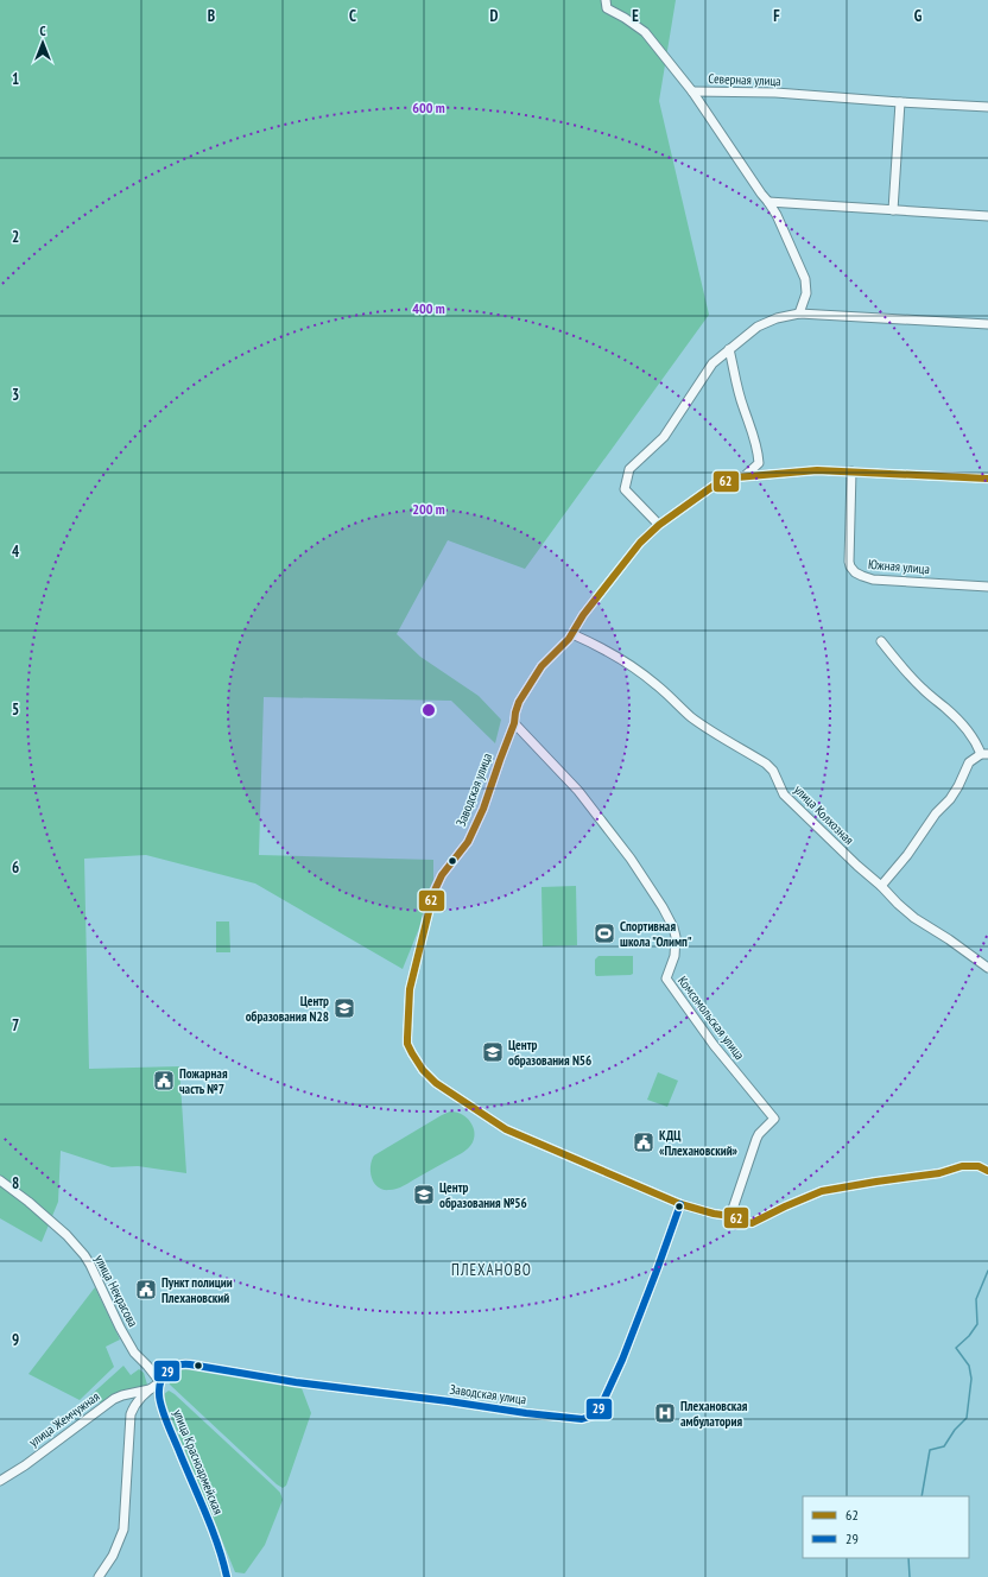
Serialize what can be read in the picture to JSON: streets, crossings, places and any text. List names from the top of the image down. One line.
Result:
{"streets":{"street":["Северная улица","Южная улица","Заводская улица","улица Колхозная","Комсомольская улица","улица Некрасова","улица Жемчужная","улица Красноармейская"]},"crossings":[["Заводская улица","улица Колхозная"],["Заводская улица","Комсомольская улица"],["Заводская улица","улица Некрасова"],["Заводская улица","улица Красноармейская"],["улица Некрасова","улица Красноармейская"]],"districts":["ПЛЕХАНОВО"],"places":{"sports":["Спортивная школа \"Олимп\""],"school or university":["Центр образования N28","Центр образования N56","Центр образования №56"],"public building":["Пожарная часть №7","КДЦ «Плехановский»","Пункт полиции Плехановский"],"hospital":["Плехановская амбулатория"]},"lines":["transit line 62","transit line 29"],"legend":["62","29"],"north":"top","grid":{"columns":["B","C","D","E","F","G"],"rows":["1","2","3","4","5","6","7","8","9"]},"rings":["600 m","400 m","200 m"]}
